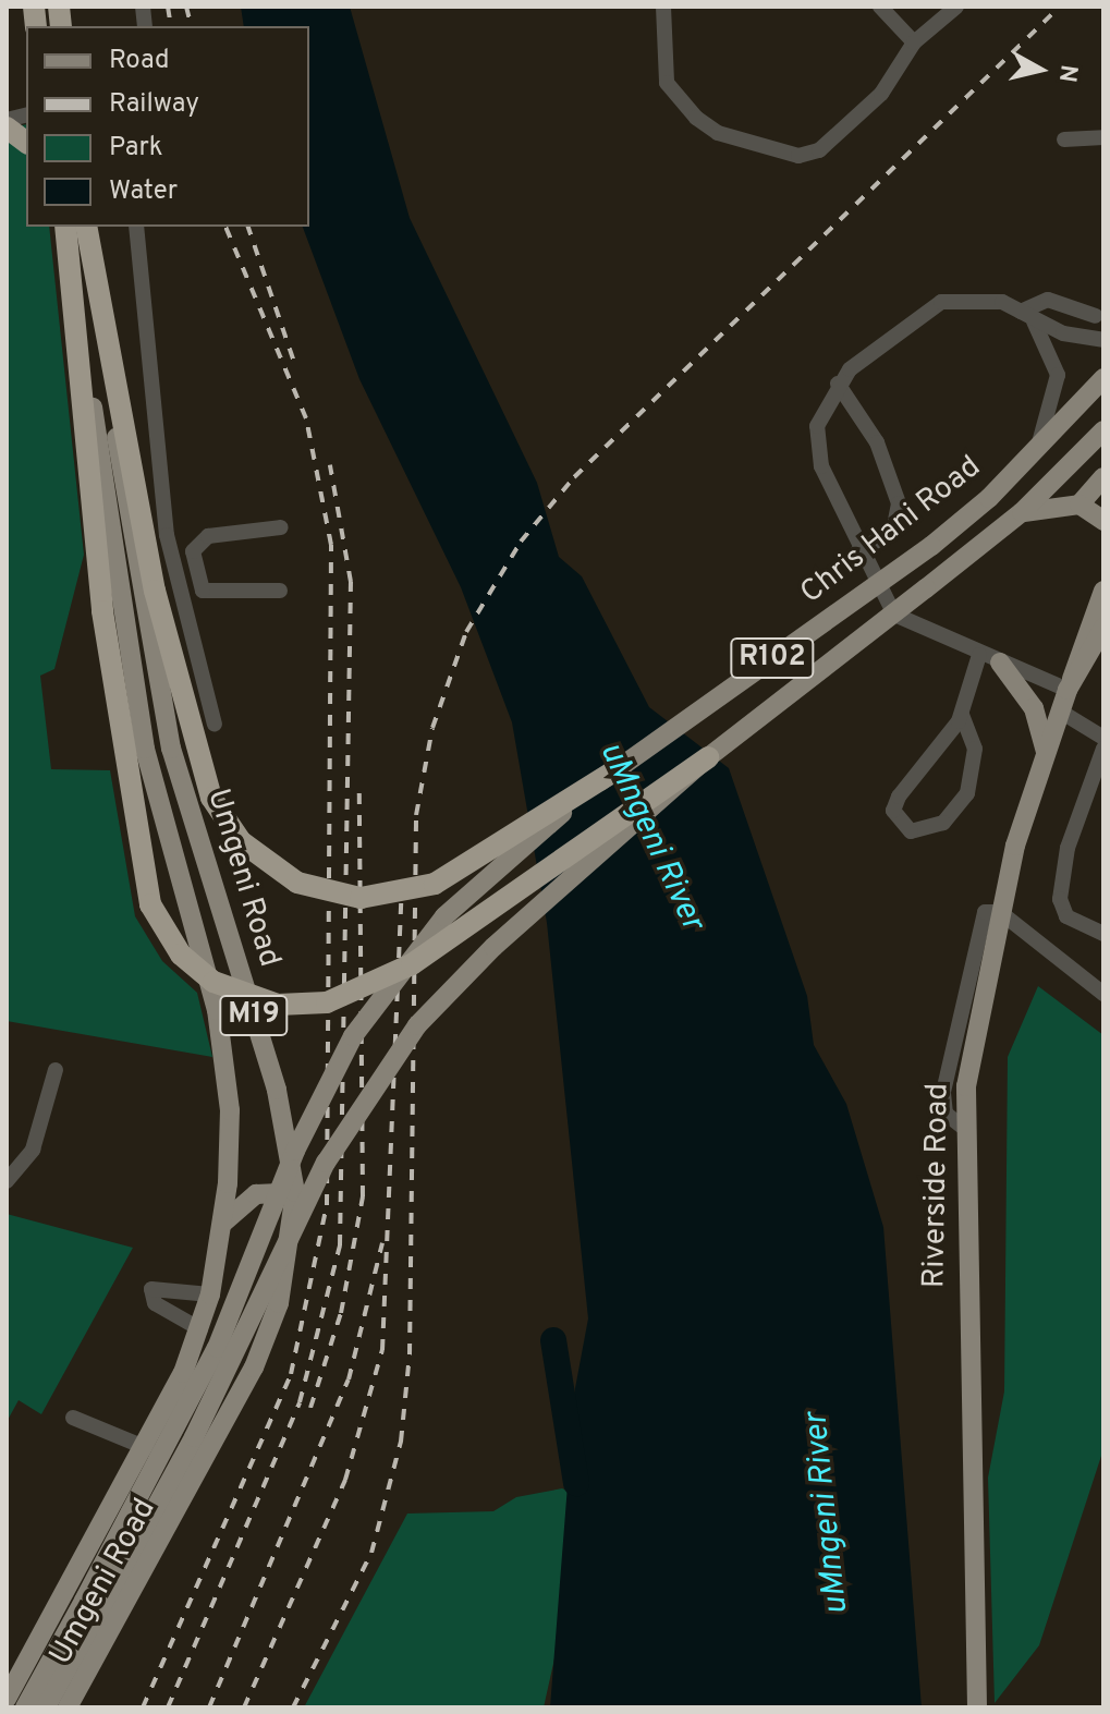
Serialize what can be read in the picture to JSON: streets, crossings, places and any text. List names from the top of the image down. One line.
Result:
{"streets":{"highway":["Umgeni Road","M19"],"main road":["Chris Hani Road","R102","Riverside Road"]},"water":["uMngeni River"],"legend":["Road","Railway","Park","Water"],"north":"right"}
